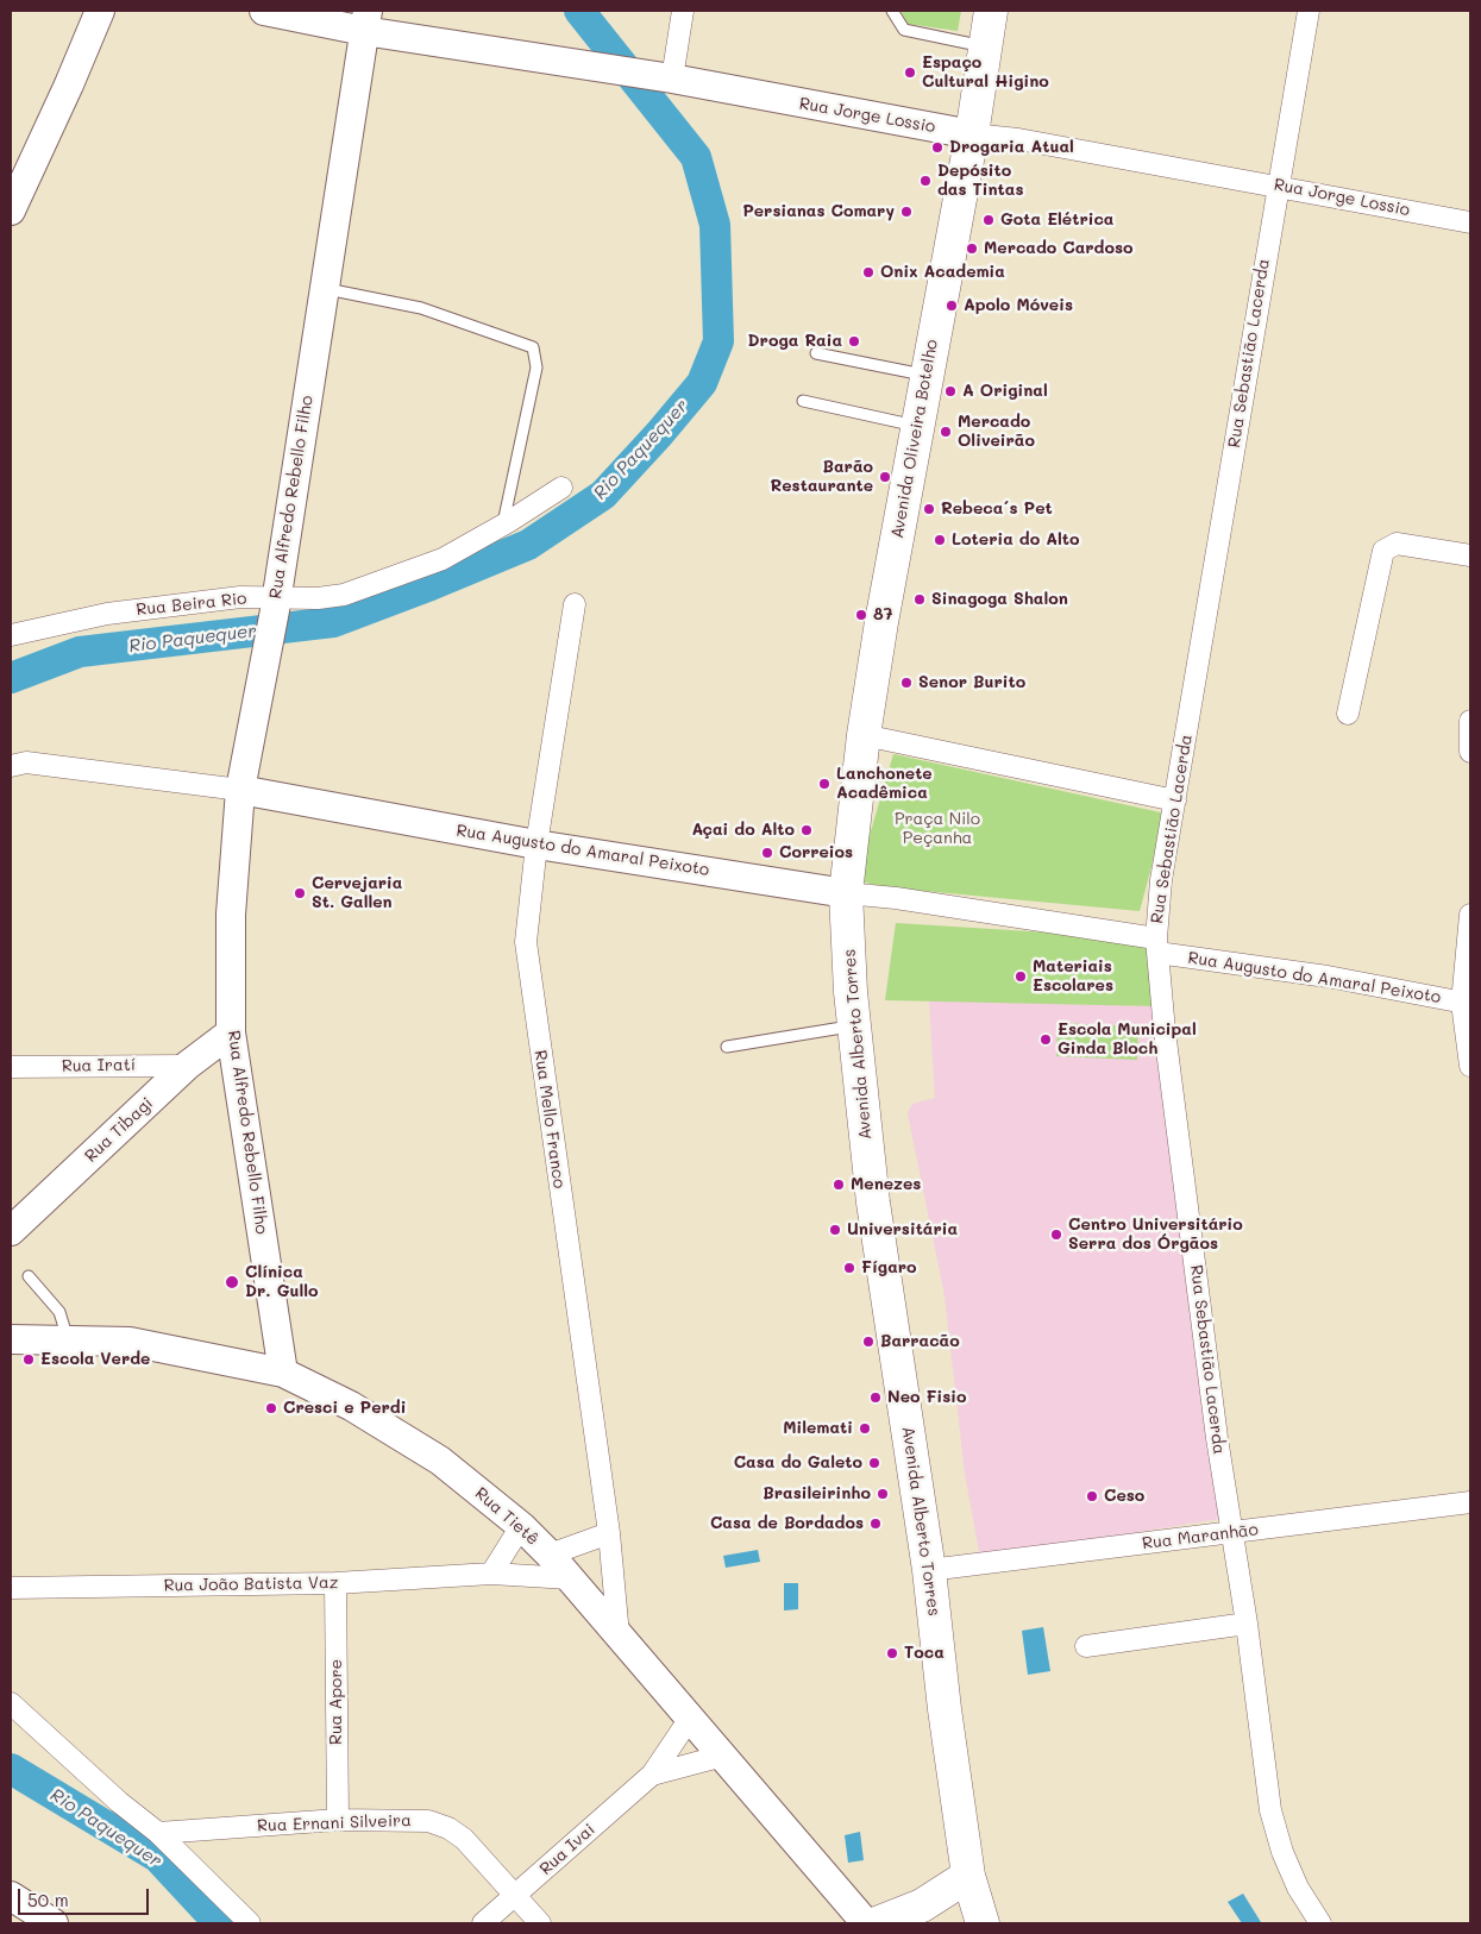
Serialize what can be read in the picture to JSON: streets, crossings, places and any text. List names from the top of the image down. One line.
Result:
{"streets":{"main road":["Rua Jorge Lossio","Avenida Oliveira Botelho","Rua Alfredo Rebello Filho","Rua Augusto do Amaral Peixoto","Avenida Alberto Torres","Rua Tibagi","Rua Tietê"],"street":["Rua Sebastião Lacerda","Rua Beira Rio","Rua Iratí","Rua Mello Franco","Rua Maranhão","Rua João Batista Vaz","Rua Apore","Rua Ernani Silveira","Rua Ivai"]},"crossings":[["Rua Jorge Lossio","Rua Sebastião Lacerda"],["Rua Jorge Lossio","Avenida Oliveira Botelho"],["Rua Jorge Lossio","Rua Alfredo Rebello Filho"],["Rua Sebastião Lacerda","Rua Augusto do Amaral Peixoto"],["Rua Sebastião Lacerda","Rua Maranhão"],["Avenida Oliveira Botelho","Rua Augusto do Amaral Peixoto"],["Avenida Oliveira Botelho","Avenida Alberto Torres"],["Rua Alfredo Rebello Filho","Rua Beira Rio"],["Rua Alfredo Rebello Filho","Rua Augusto do Amaral Peixoto"],["Rua Alfredo Rebello Filho","Rua Tibagi"],["Rua Alfredo Rebello Filho","Rua Tietê"],["Rua Augusto do Amaral Peixoto","Avenida Alberto Torres"],["Rua Augusto do Amaral Peixoto","Rua Mello Franco"],["Avenida Alberto Torres","Rua Maranhão"],["Rua Iratí","Rua Tibagi"],["Rua Mello Franco","Rua Tietê"],["Rua Tietê","Rua João Batista Vaz"],["Rua Tietê","Rua Ivai"],["Rua João Batista Vaz","Rua Apore"],["Rua Apore","Rua Ernani Silveira"],["Rua Ernani Silveira","Rua Ivai"]],"water":["Rio Paquequer"],"parks":["Praça Nilo Peçanha"],"places":["Espaço Cultural Higino","Drogaria Atual","Depósito das Tintas","Persianas Comary","Gota Elétrica","Mercado Cardoso","Onix Academia","Apolo Móveis","Droga Raia","A Original","Mercado Oliveirão","Barão Restaurante","Rebeca´s Pet","Loteria do Alto","Sinagoga Shalon","87","Senor Burito","Lanchonete Acadêmica","Açai do Alto","Correios","Cervejaria St. Gallen","Materiais Escolares","Escola Municipal Ginda Bloch","Menezes","Universitária","Centro Universitário Serra dos Órgãos","Fígaro","Clínica Dr. Gullo","Barracão","Escola Verde","Neo Fisio","Cresci e Perdi","Milemati","Casa do Galeto","Brasileirinho","Ceso","Casa de Bordados","Toca"],"scale_bar":"50 m"}
